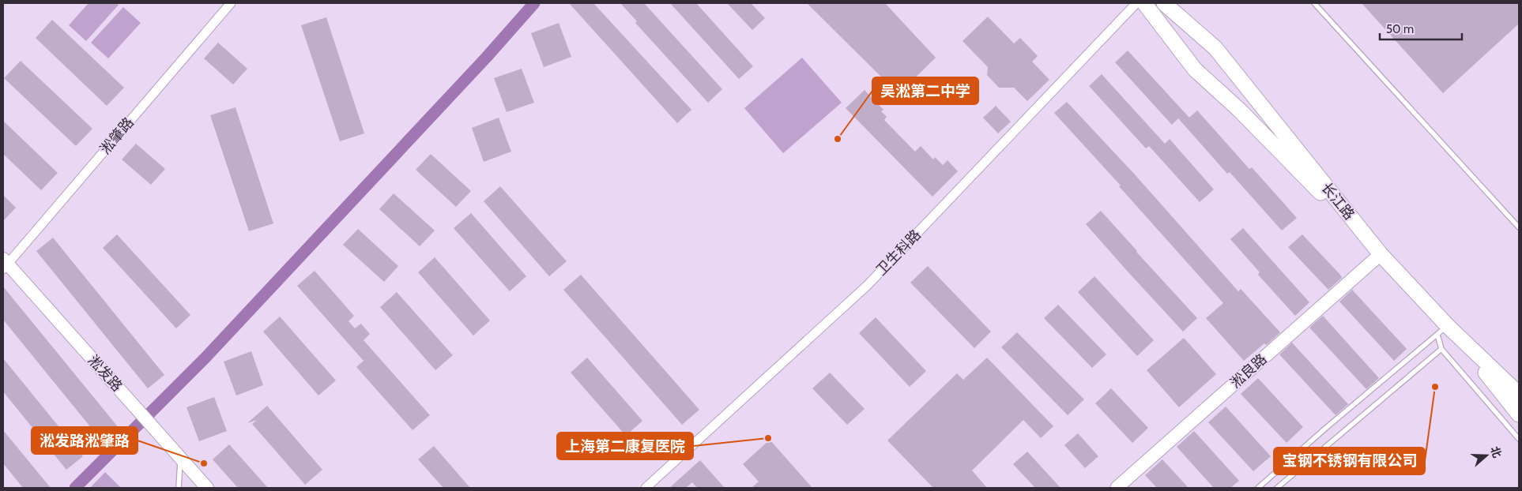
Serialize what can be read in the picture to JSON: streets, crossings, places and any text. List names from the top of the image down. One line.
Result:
{"streets":{"main road":["长江路"],"street":["淞肇路","卫生科路","淞良路","淞发路"]},"crossings":[["淞肇路","淞发路"],["长江路","淞良路"]],"places":["吴淞第二中学","宝钢不锈钢有限公司","上海第二康复医院","淞发路淞肇路"],"scale_bar":"50 m","north":"right"}
